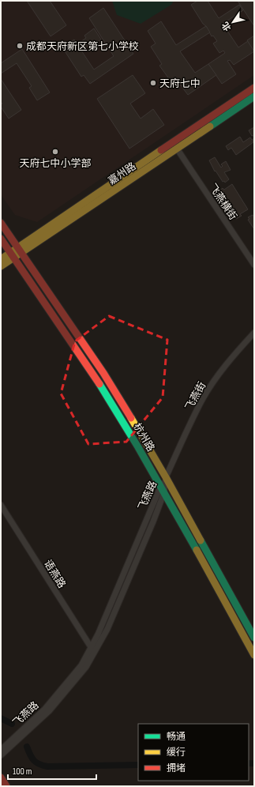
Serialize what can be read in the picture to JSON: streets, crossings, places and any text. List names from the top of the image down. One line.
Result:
{"streets":{"main road":["嘉州路","杭州路"],"street":["飞燕横街","飞燕街","飞燕路","语燕路"]},"crossings":[["嘉州路","飞燕横街"],["嘉州路","杭州路"],["飞燕街","杭州路"],["飞燕街","飞燕路"],["杭州路","飞燕路"],["飞燕路","语燕路"]],"places":["成都天府新区第七小学校","天府七中","天府七中小学部"],"legend":["畅通","缓行","拥堵"],"scale_bar":"100 m","north":"bottom left"}
